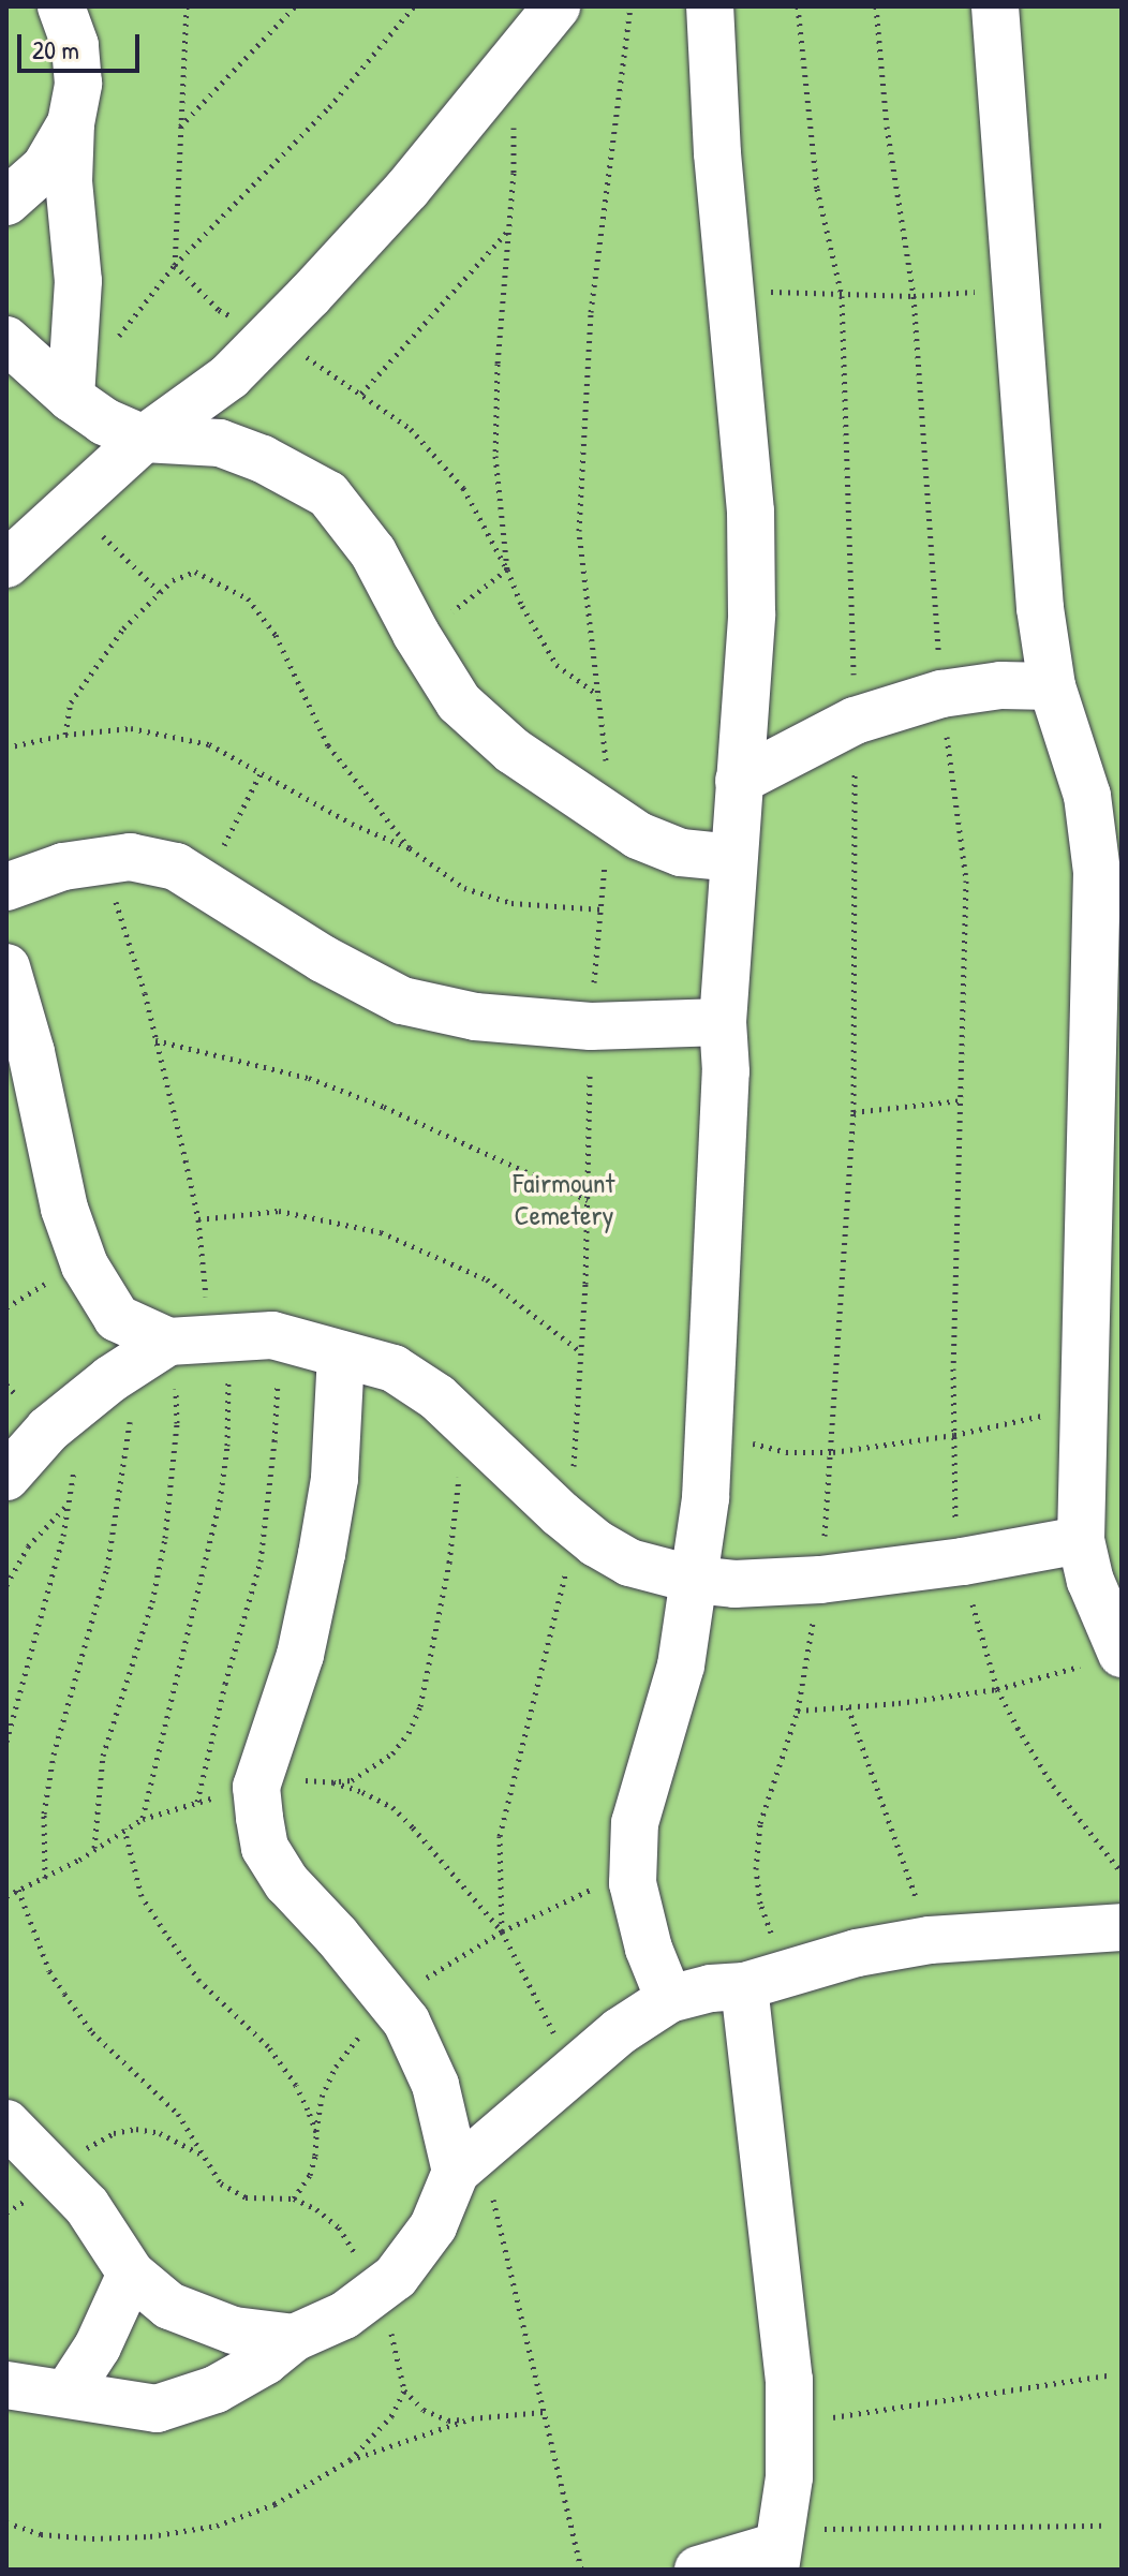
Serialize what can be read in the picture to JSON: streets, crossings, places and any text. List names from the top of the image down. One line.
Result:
{"parks":["Fairmount Cemetery"],"scale_bar":"20 m"}
